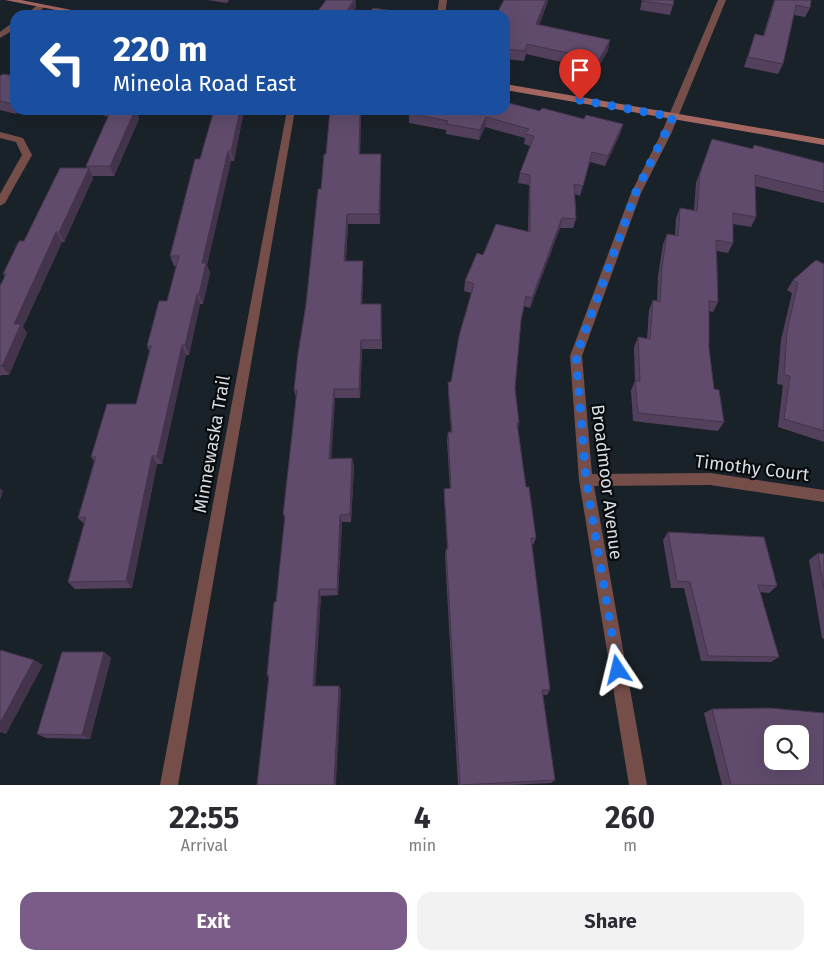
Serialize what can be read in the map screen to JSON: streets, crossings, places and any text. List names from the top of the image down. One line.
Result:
{"streets":{"street":["Minnewaska Trail","Timothy Court","Broadmoor Avenue"]},"crossings":[["Timothy Court","Broadmoor Avenue"]],"page":{"turn":["220 m","Mineola Road East"],"eta":["22:55","Arrival","4","min","260","m"],"buttons":["Exit","Share"]}}
